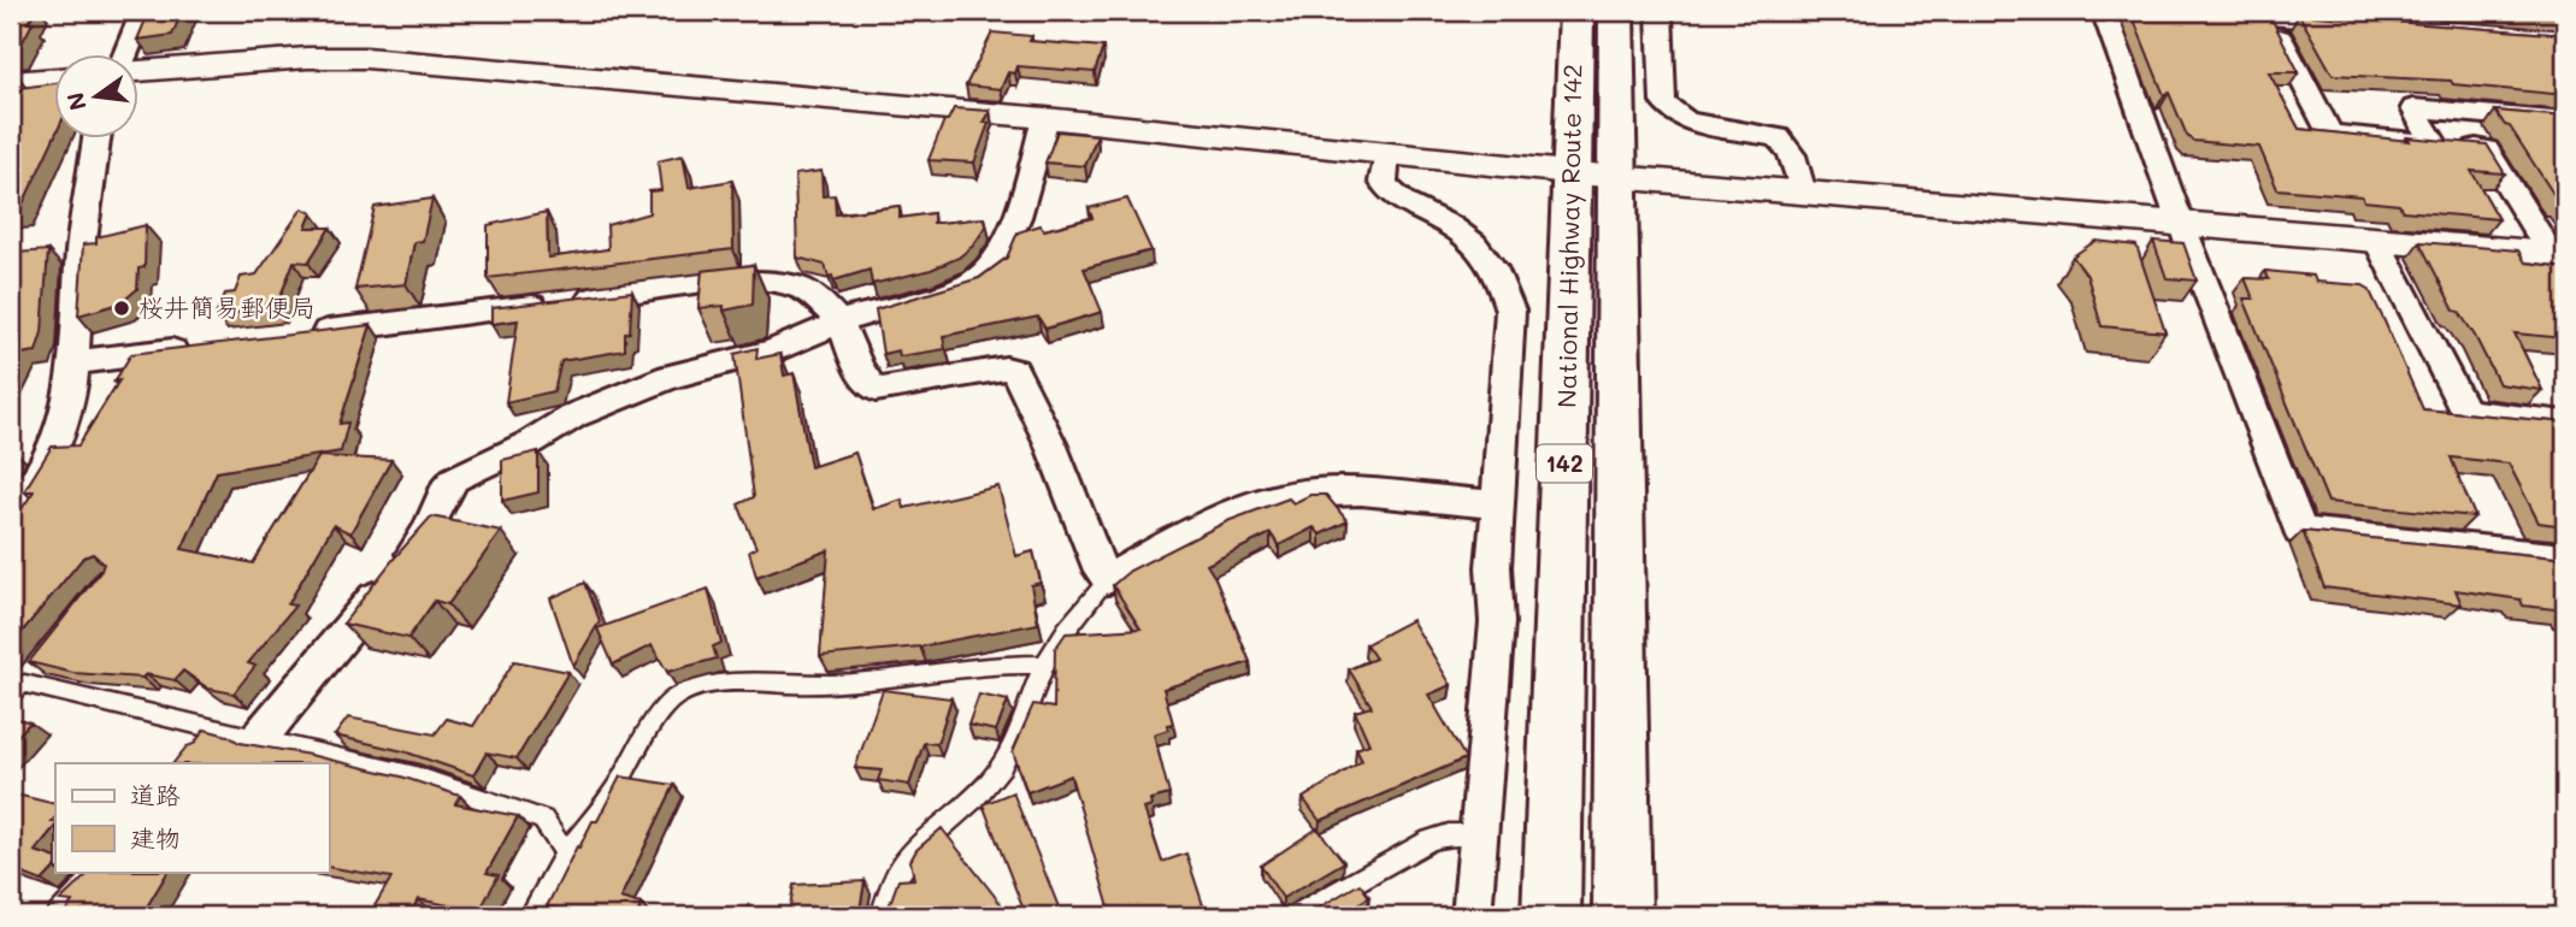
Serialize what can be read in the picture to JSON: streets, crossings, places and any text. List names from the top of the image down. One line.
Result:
{"streets":{"highway":["National Highway Route 142","142"]},"places":["桜井簡易郵便局"],"legend":["道路","建物"],"north":"left"}
